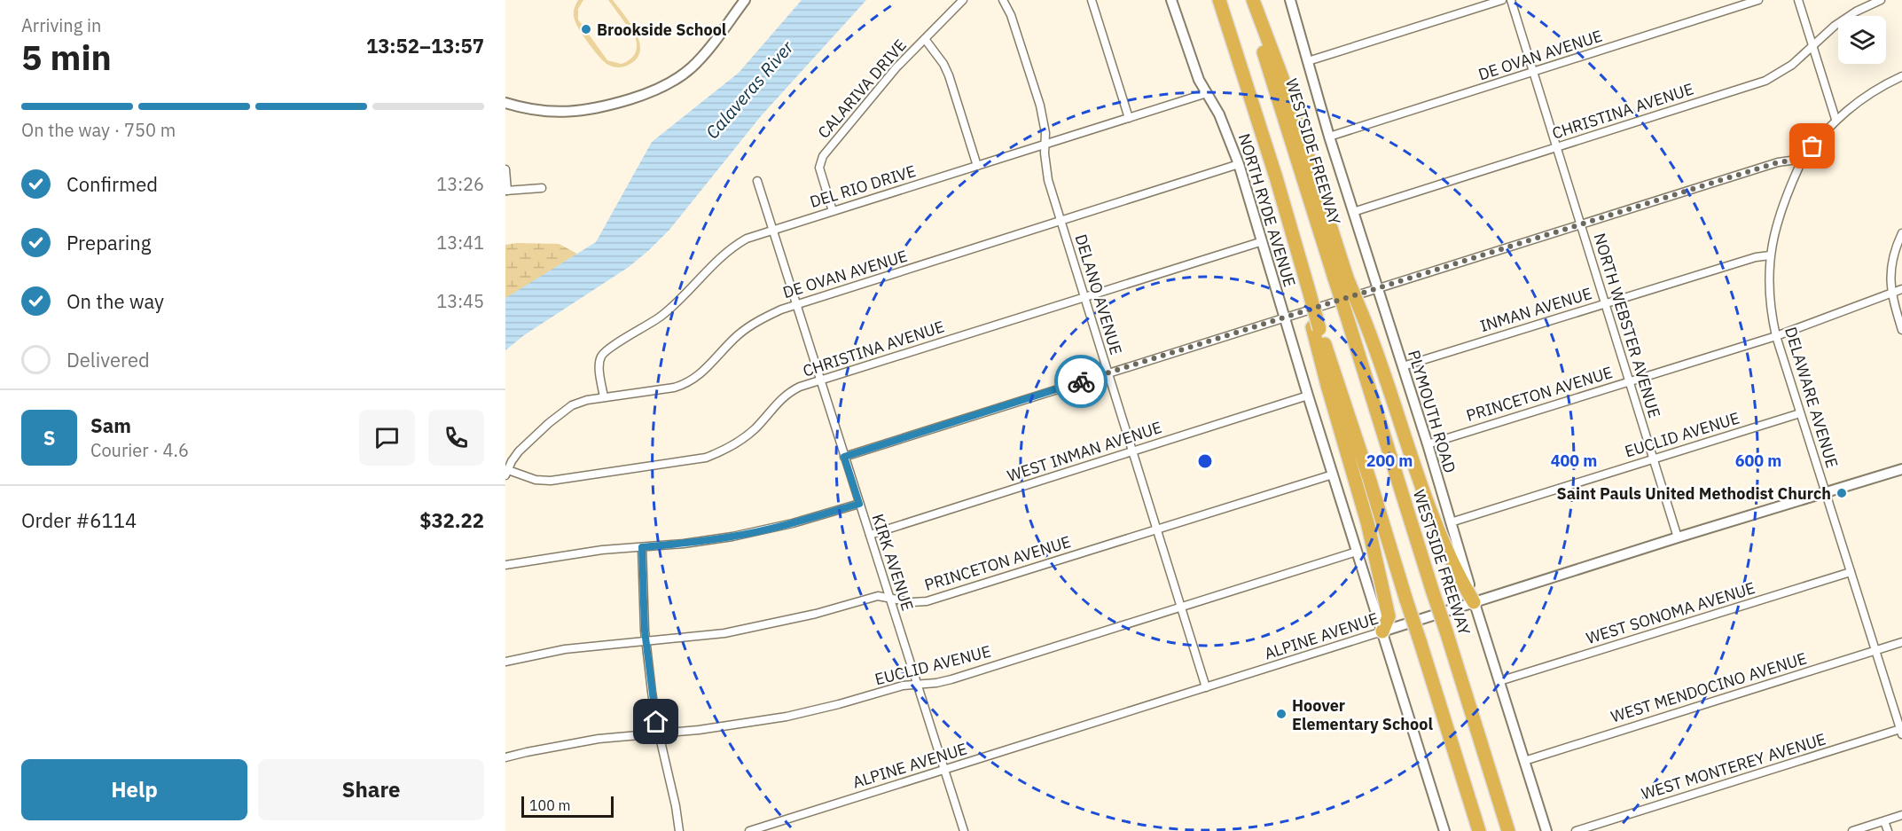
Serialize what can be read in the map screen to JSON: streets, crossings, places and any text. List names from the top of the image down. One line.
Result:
{"streets":{"highway":["WESTSIDE FREEWAY"],"street":["DE OVAN AVENUE","CALARIVA DRIVE","CHRISTINA AVENUE","DEL RIO DRIVE","NORTH RYDE AVENUE","DELANO AVENUE","INMAN AVENUE","NORTH WEBSTER AVENUE","PRINCETON AVENUE","DELAWARE AVENUE","PLYMOUTH ROAD","EUCLID AVENUE","WEST INMAN AVENUE","KIRK AVENUE","WEST SONOMA AVENUE","ALPINE AVENUE","WEST MENDOCINO AVENUE","WEST MONTEREY AVENUE"]},"crossings":[["DE OVAN AVENUE","CHRISTINA AVENUE"],["DE OVAN AVENUE","DEL RIO DRIVE"],["DE OVAN AVENUE","NORTH RYDE AVENUE"],["DE OVAN AVENUE","DELANO AVENUE"],["DE OVAN AVENUE","NORTH WEBSTER AVENUE"],["DE OVAN AVENUE","PLYMOUTH ROAD"],["DE OVAN AVENUE","KIRK AVENUE"],["CALARIVA DRIVE","DEL RIO DRIVE"],["CHRISTINA AVENUE","NORTH RYDE AVENUE"],["CHRISTINA AVENUE","DELANO AVENUE"],["CHRISTINA AVENUE","NORTH WEBSTER AVENUE"],["CHRISTINA AVENUE","PLYMOUTH ROAD"],["CHRISTINA AVENUE","KIRK AVENUE"],["DEL RIO DRIVE","NORTH RYDE AVENUE"],["DEL RIO DRIVE","DELANO AVENUE"],["DEL RIO DRIVE","KIRK AVENUE"],["NORTH RYDE AVENUE","PRINCETON AVENUE"],["NORTH RYDE AVENUE","EUCLID AVENUE"],["NORTH RYDE AVENUE","WEST INMAN AVENUE"],["NORTH RYDE AVENUE","ALPINE AVENUE"],["DELANO AVENUE","PRINCETON AVENUE"],["DELANO AVENUE","EUCLID AVENUE"],["DELANO AVENUE","WEST INMAN AVENUE"],["DELANO AVENUE","ALPINE AVENUE"],["INMAN AVENUE","NORTH WEBSTER AVENUE"],["INMAN AVENUE","DELAWARE AVENUE"],["INMAN AVENUE","PLYMOUTH ROAD"],["NORTH WEBSTER AVENUE","PRINCETON AVENUE"],["NORTH WEBSTER AVENUE","EUCLID AVENUE"],["NORTH WEBSTER AVENUE","ALPINE AVENUE"],["PRINCETON AVENUE","DELAWARE AVENUE"],["PRINCETON AVENUE","PLYMOUTH ROAD"],["PRINCETON AVENUE","KIRK AVENUE"],["DELAWARE AVENUE","EUCLID AVENUE"],["DELAWARE AVENUE","WEST SONOMA AVENUE"],["DELAWARE AVENUE","ALPINE AVENUE"],["DELAWARE AVENUE","WEST MENDOCINO AVENUE"],["DELAWARE AVENUE","WEST MONTEREY AVENUE"],["PLYMOUTH ROAD","EUCLID AVENUE"],["PLYMOUTH ROAD","WEST SONOMA AVENUE"],["PLYMOUTH ROAD","ALPINE AVENUE"],["PLYMOUTH ROAD","WEST MENDOCINO AVENUE"],["EUCLID AVENUE","KIRK AVENUE"],["WEST INMAN AVENUE","KIRK AVENUE"],["KIRK AVENUE","ALPINE AVENUE"]],"water":["Calaveras River"],"places":["Brookside School","Saint Pauls United Methodist Church","Hoover Elementary School"],"scale_bar":"100 m","page":{"heading":["5 min","Arriving in","13:52–13:57"],"panel":["Sam","Courier · 4.6","Order #6114","$32.22"],"bar":"On the way · 750 m","list":[["Confirmed","13:26"],["Preparing","13:41"],["On the way","13:45"],"Delivered"],"round":"S","buttons":["Help","Share"],"scale":"100 m"},"rings":["200 m","400 m","600 m"]}
